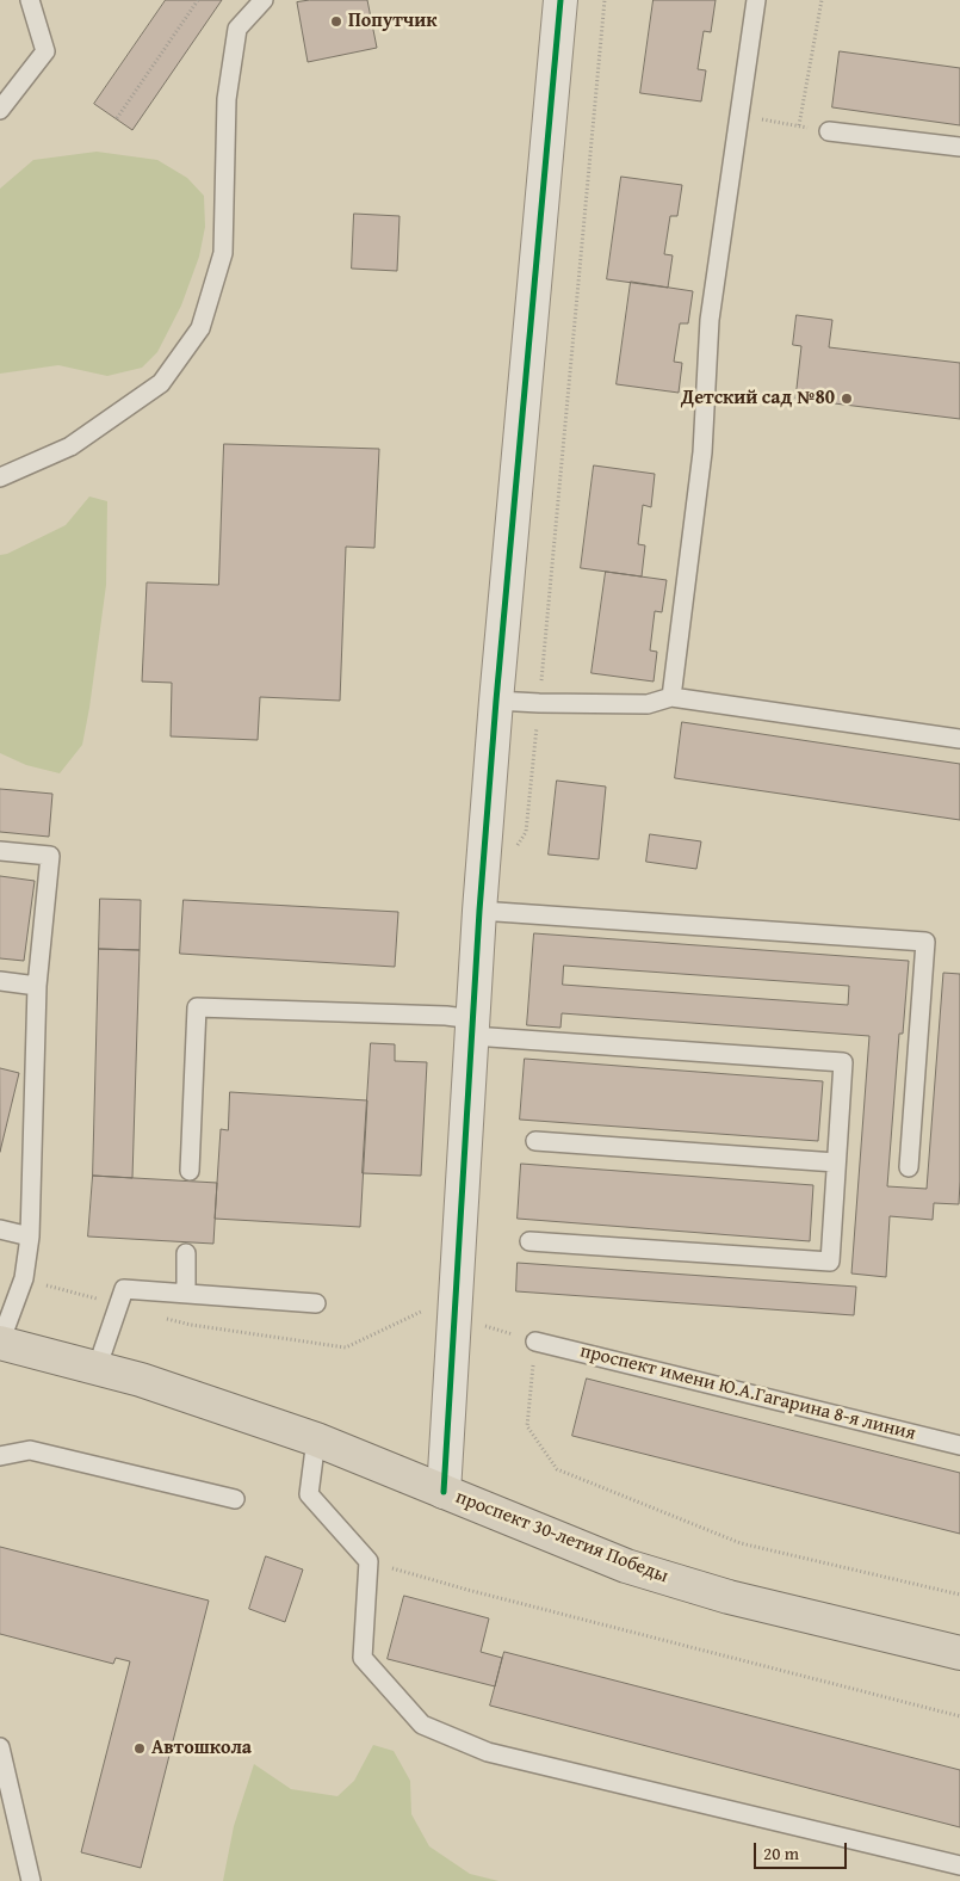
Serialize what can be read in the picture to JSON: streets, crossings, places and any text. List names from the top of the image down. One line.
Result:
{"streets":{"main road":["проспект 30-летия Победы"],"lane":["проспект имени Ю.А.Гагарина 8-я линия"]},"places":["Попутчик","Детский сад №80","Автошкола"],"scale_bar":"20 m"}
